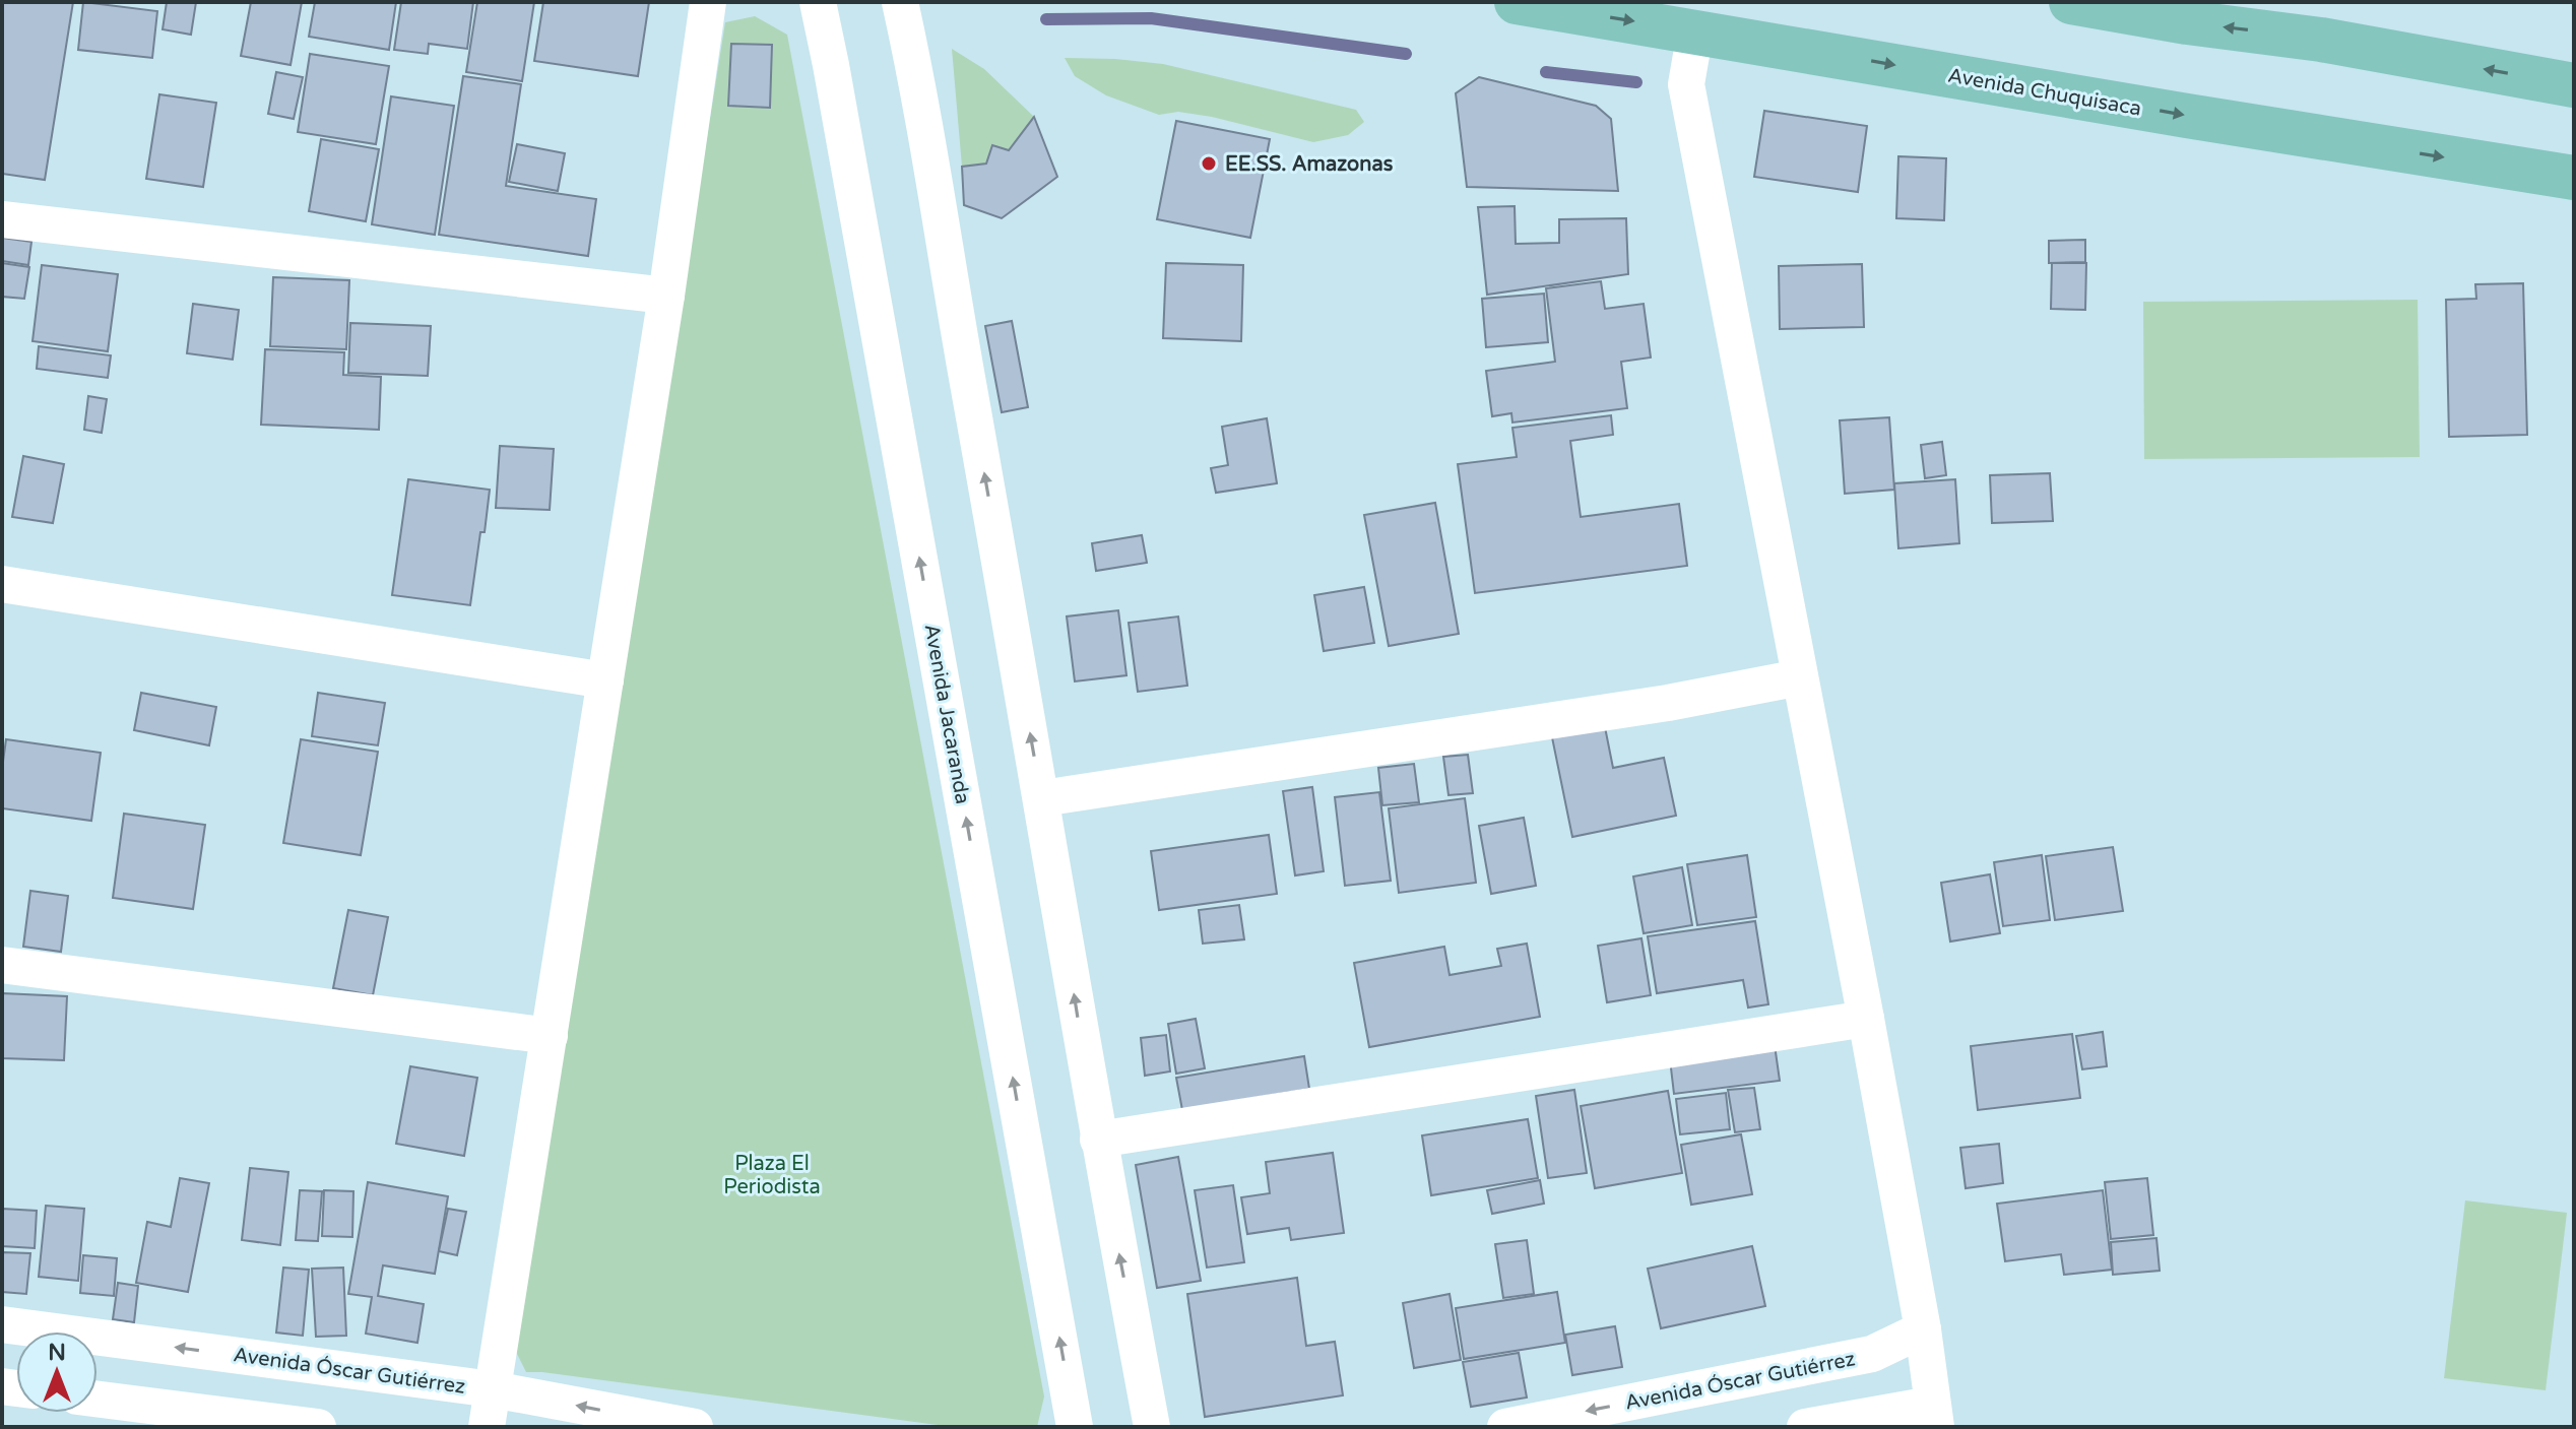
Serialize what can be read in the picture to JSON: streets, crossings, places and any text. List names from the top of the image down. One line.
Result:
{"streets":{"main road":["Avenida Chuquisaca"],"street":["Avenida Jacaranda","Avenida Óscar Gutiérrez"]},"one_way":["Avenida Óscar Gutiérrez"],"parks":["Plaza El Periodista"],"places":["EE.SS. Amazonas"],"north":"top"}
